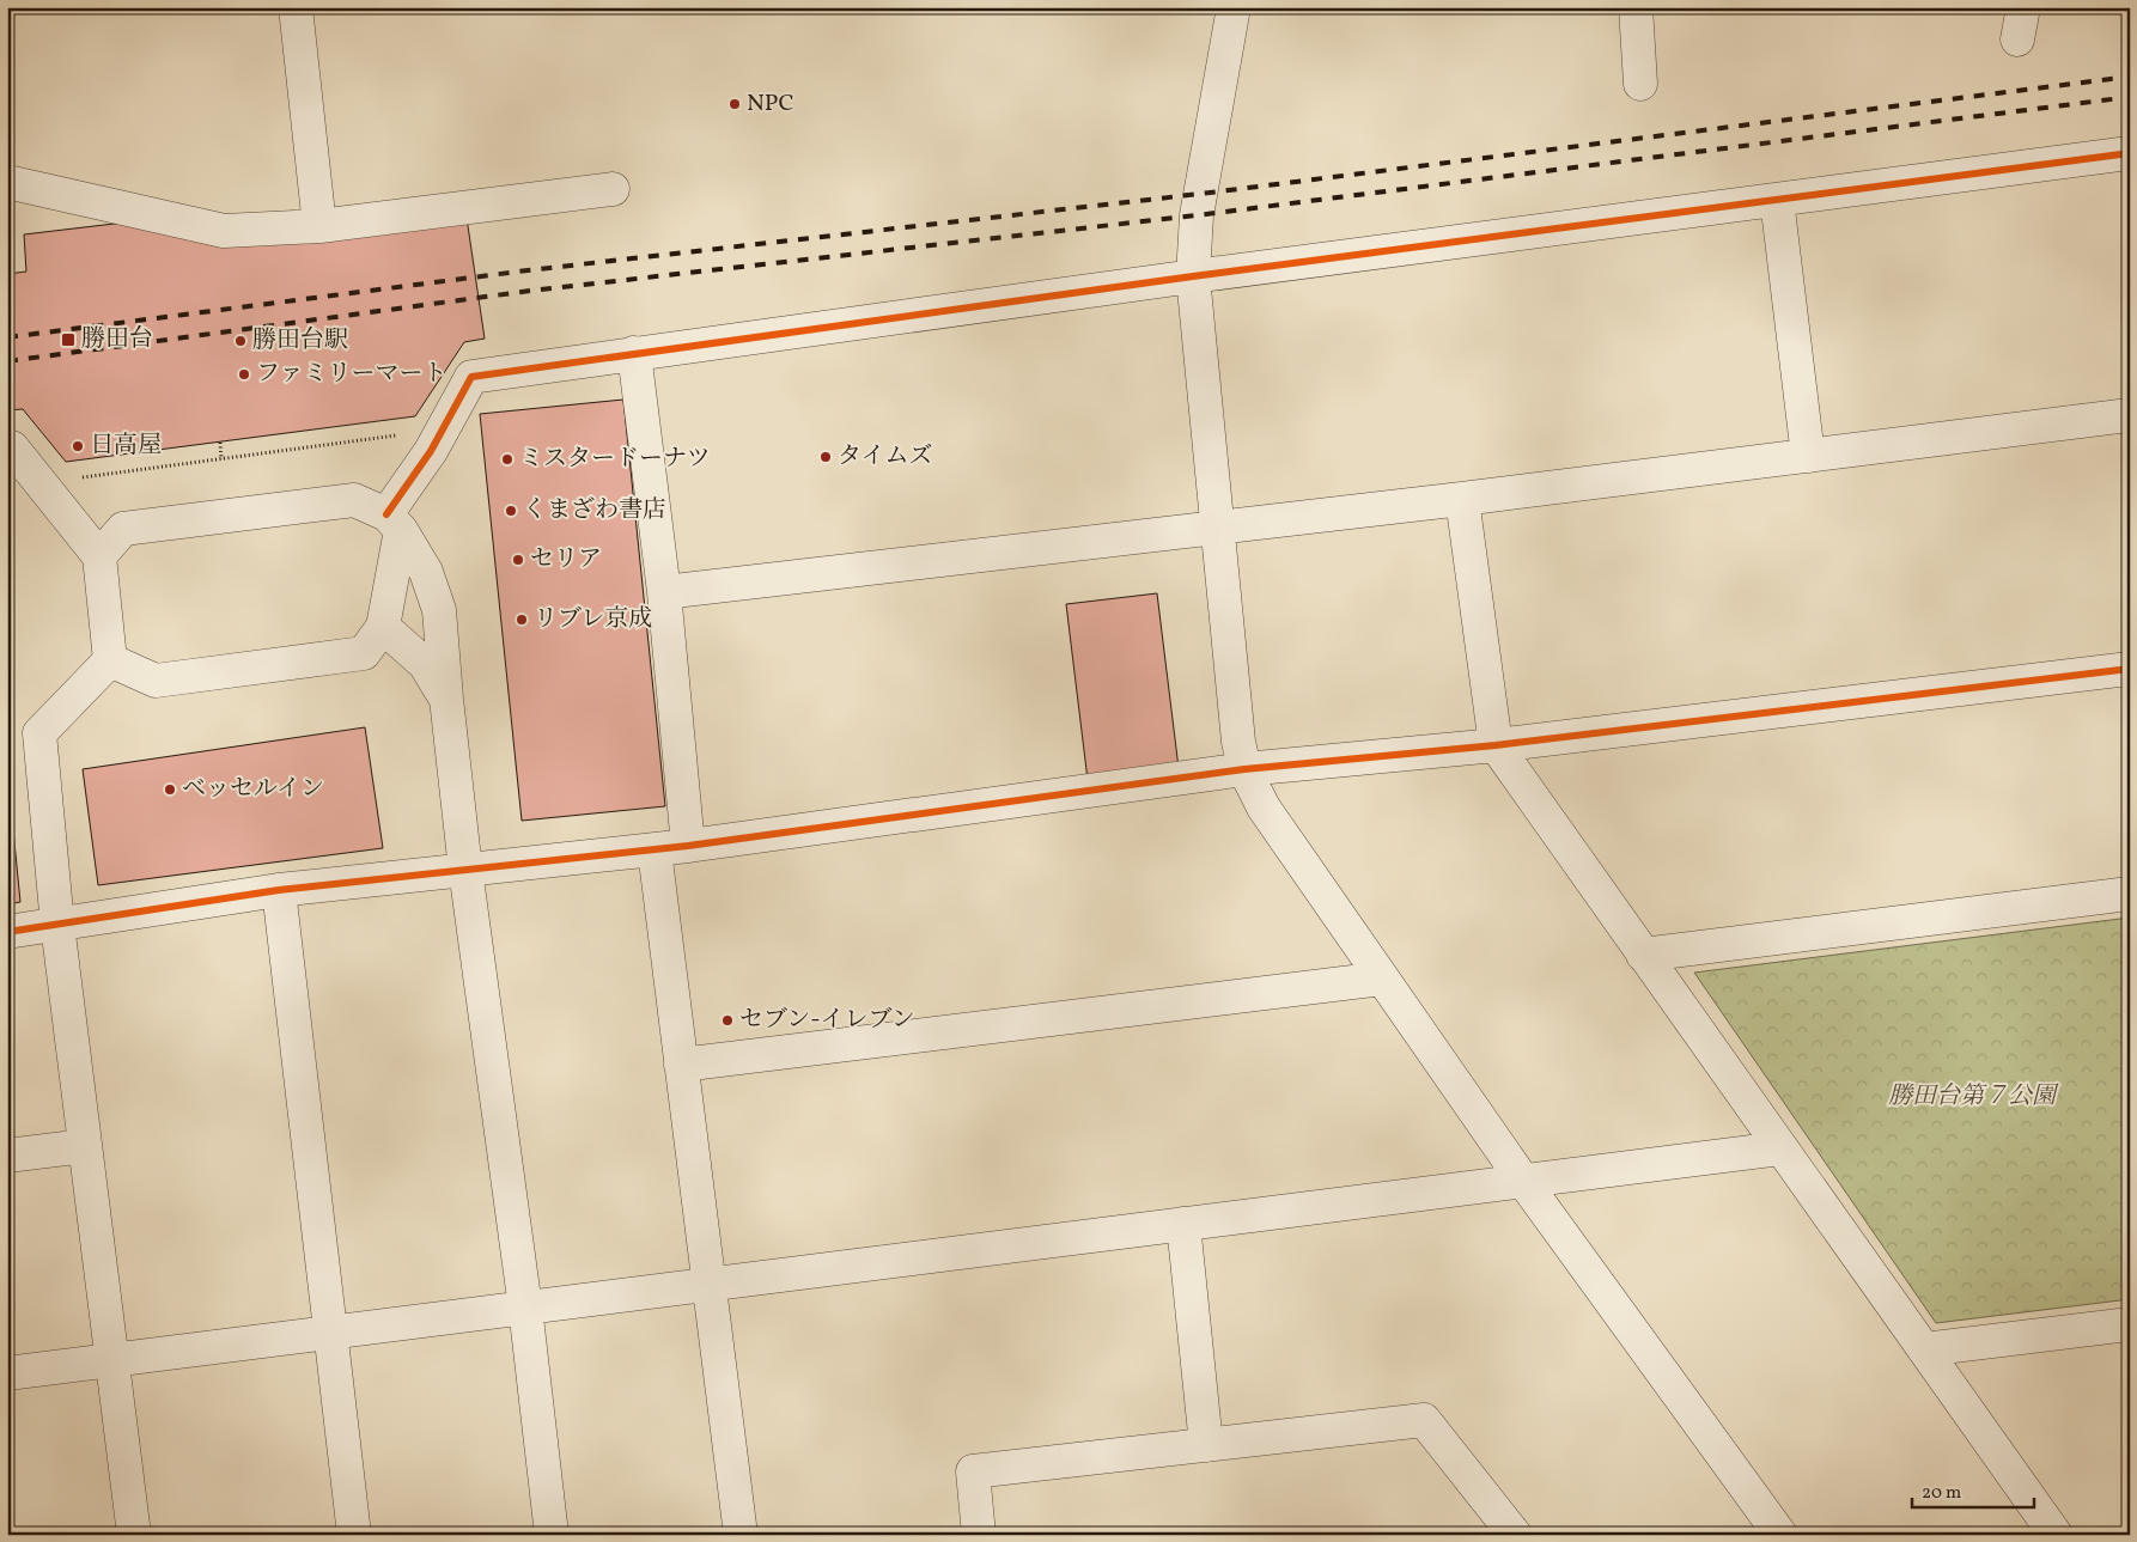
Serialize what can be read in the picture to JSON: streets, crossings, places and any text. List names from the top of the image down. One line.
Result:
{"parks":["勝田台第７公園"],"places":{"other":["NPC","勝田台駅","ファミリーマート","日高屋","タイムズ","ミスタードーナツ","くまざわ書店","セリア","リブレ京成","ベッセルイン","セブン-イレブン"],"transit":["勝田台"]},"scale_bar":"20 m"}
